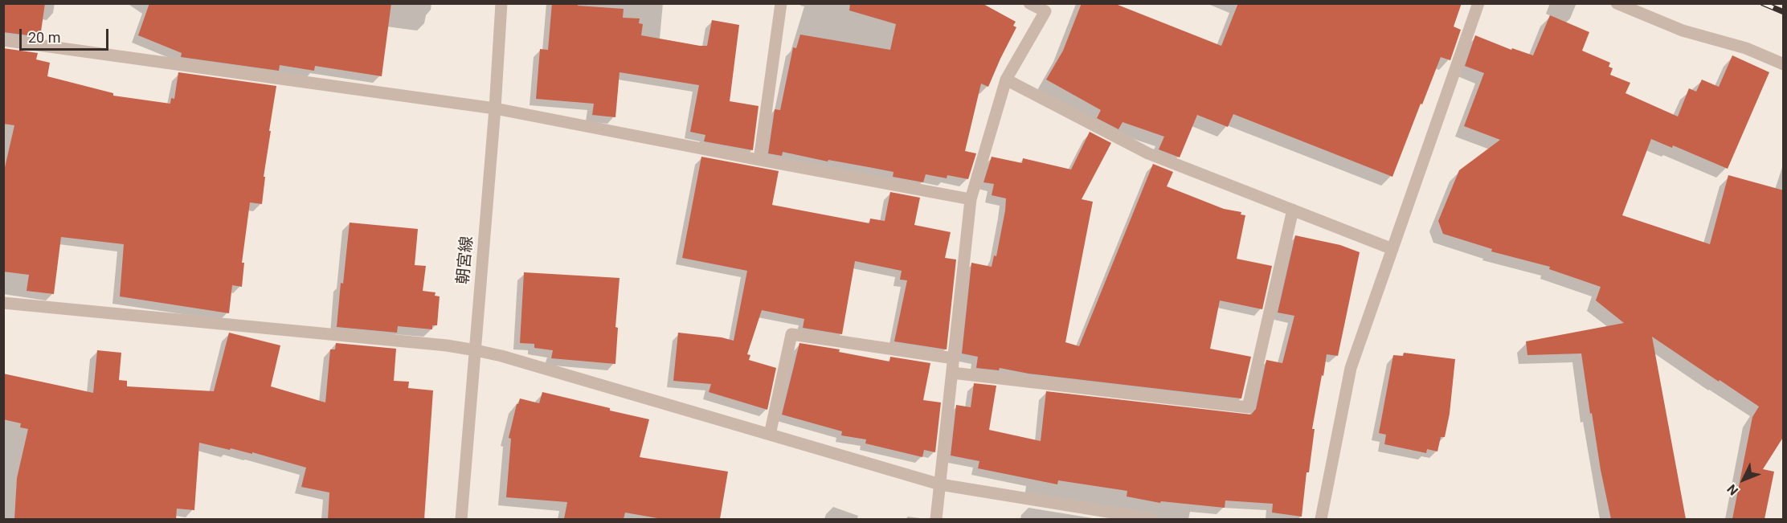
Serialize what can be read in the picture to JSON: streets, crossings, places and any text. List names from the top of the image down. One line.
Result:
{"streets":{"street":["朝宮線"]},"scale_bar":"20 m","north":"bottom left"}
